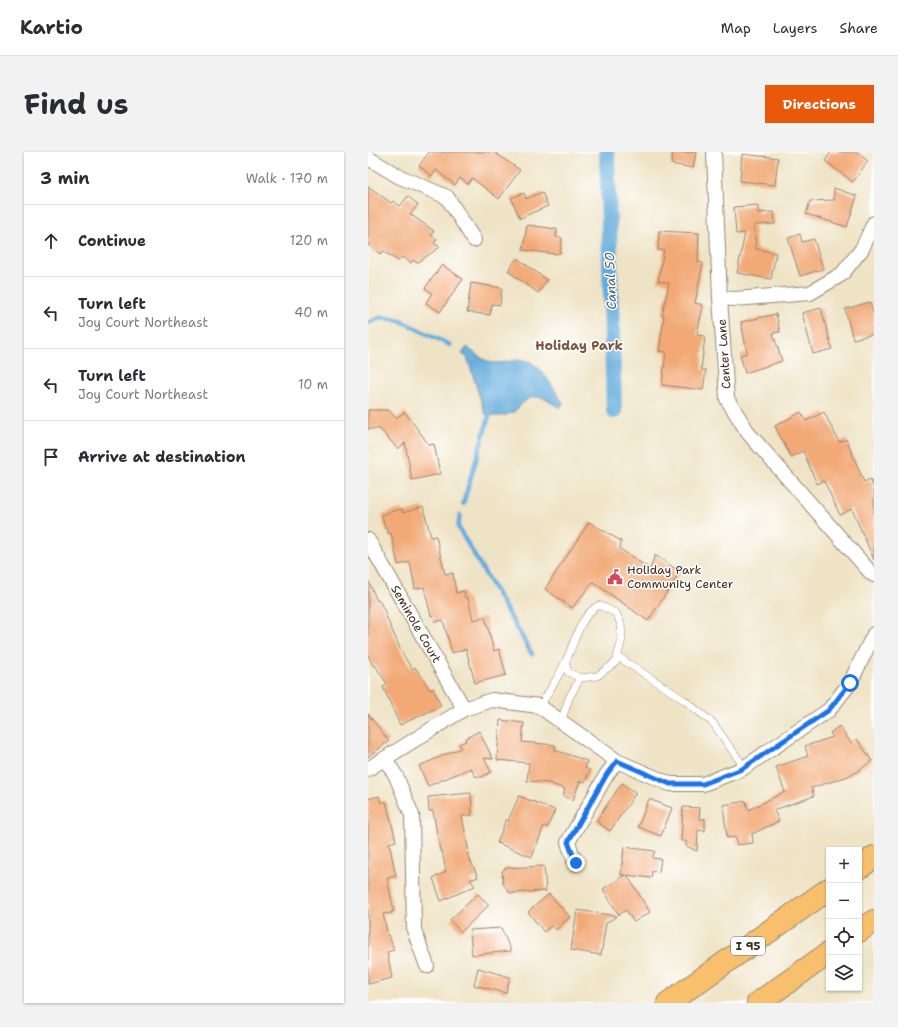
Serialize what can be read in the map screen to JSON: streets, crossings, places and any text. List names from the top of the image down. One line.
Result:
{"streets":{"highway":["I 95"],"street":["Center Lane","Seminole Court"]},"districts":["Holiday Park"],"water":["Canal 50"],"places":{"public building":["Holiday Park Community Center"]},"page":{"header":"Kartio","nav":["Map","Layers","Share"],"title":"Find us","buttons":"Directions","heading":["3 min","Walk · 170 m"],"list":[["Continue","120 m"],["Turn left","Joy Court Northeast","40 m"],["Turn left","Joy Court Northeast","10 m"],"Arrive at destination"],"map_buttons":["+","−"]}}
